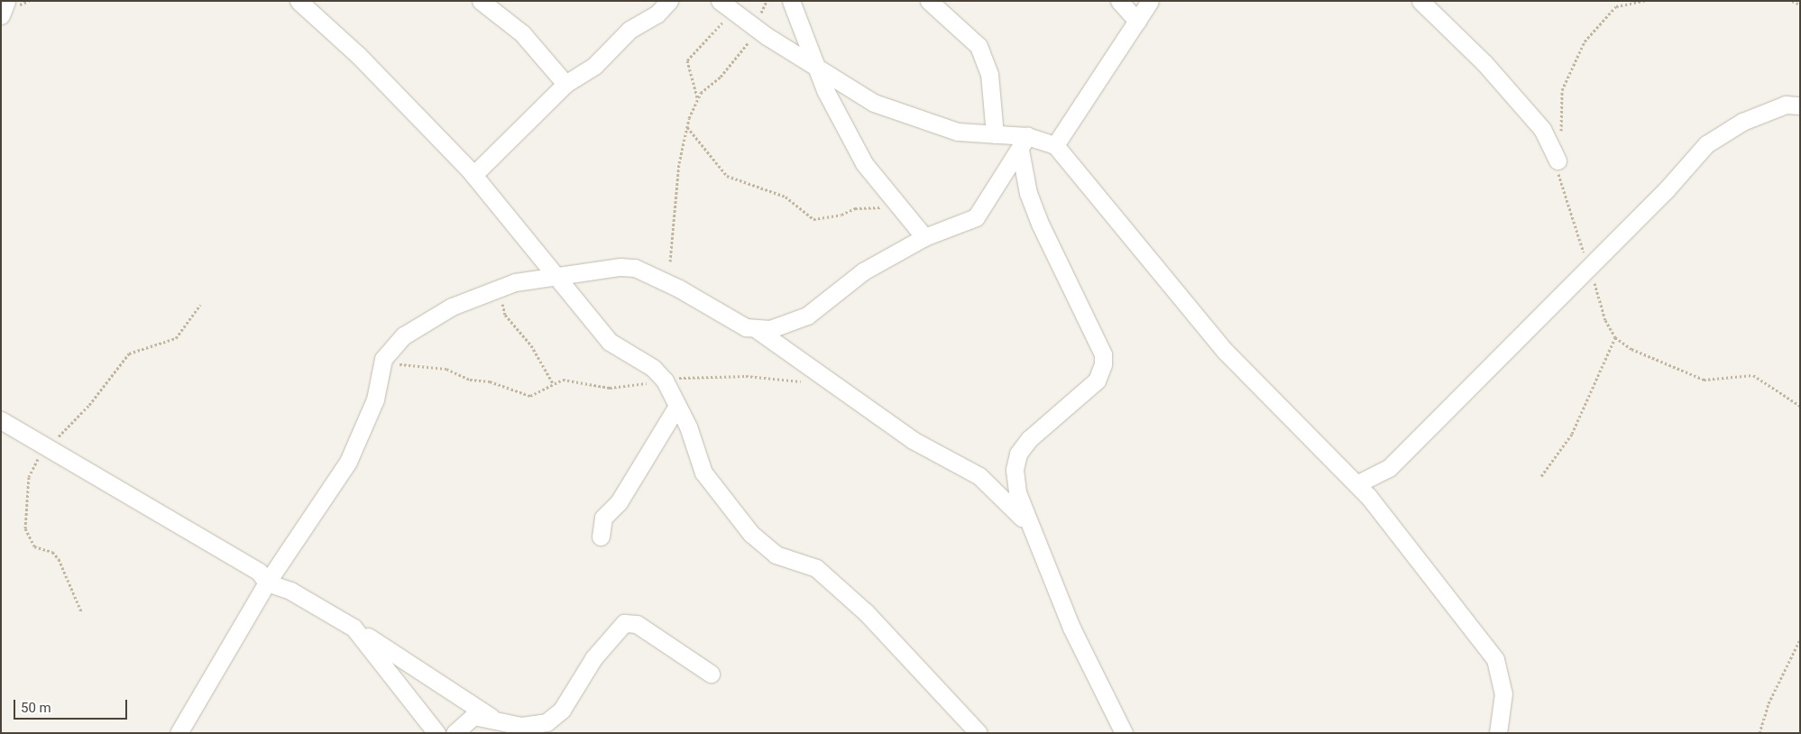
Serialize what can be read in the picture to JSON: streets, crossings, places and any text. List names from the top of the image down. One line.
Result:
{"scale_bar":"50 m"}
